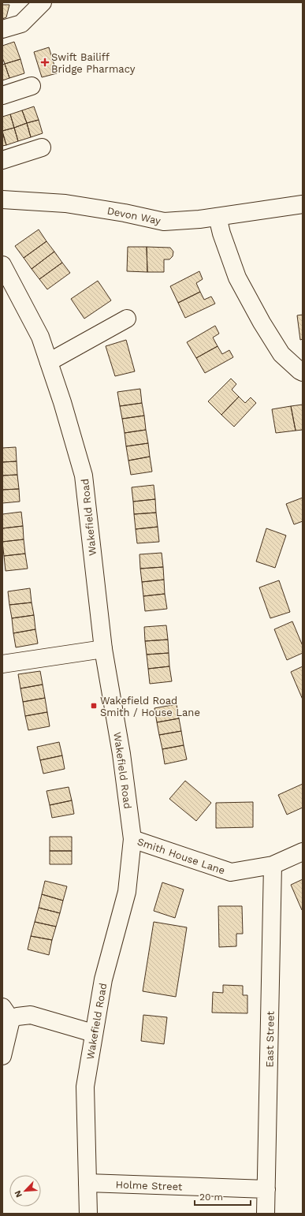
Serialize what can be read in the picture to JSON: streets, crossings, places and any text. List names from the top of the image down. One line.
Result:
{"streets":{"street":["Devon Way","Wakefield Road","Smith House Lane","East Street","Holme Street"]},"crossings":[["Wakefield Road","Smith House Lane"],["Wakefield Road","Holme Street"],["Smith House Lane","East Street"],["East Street","Holme Street"]],"places":{"health":["Swift Bailiff Bridge Pharmacy"],"transit":["Wakefield Road Smith / House Lane"]},"scale_bar":"20 m","north":"bottom left"}
